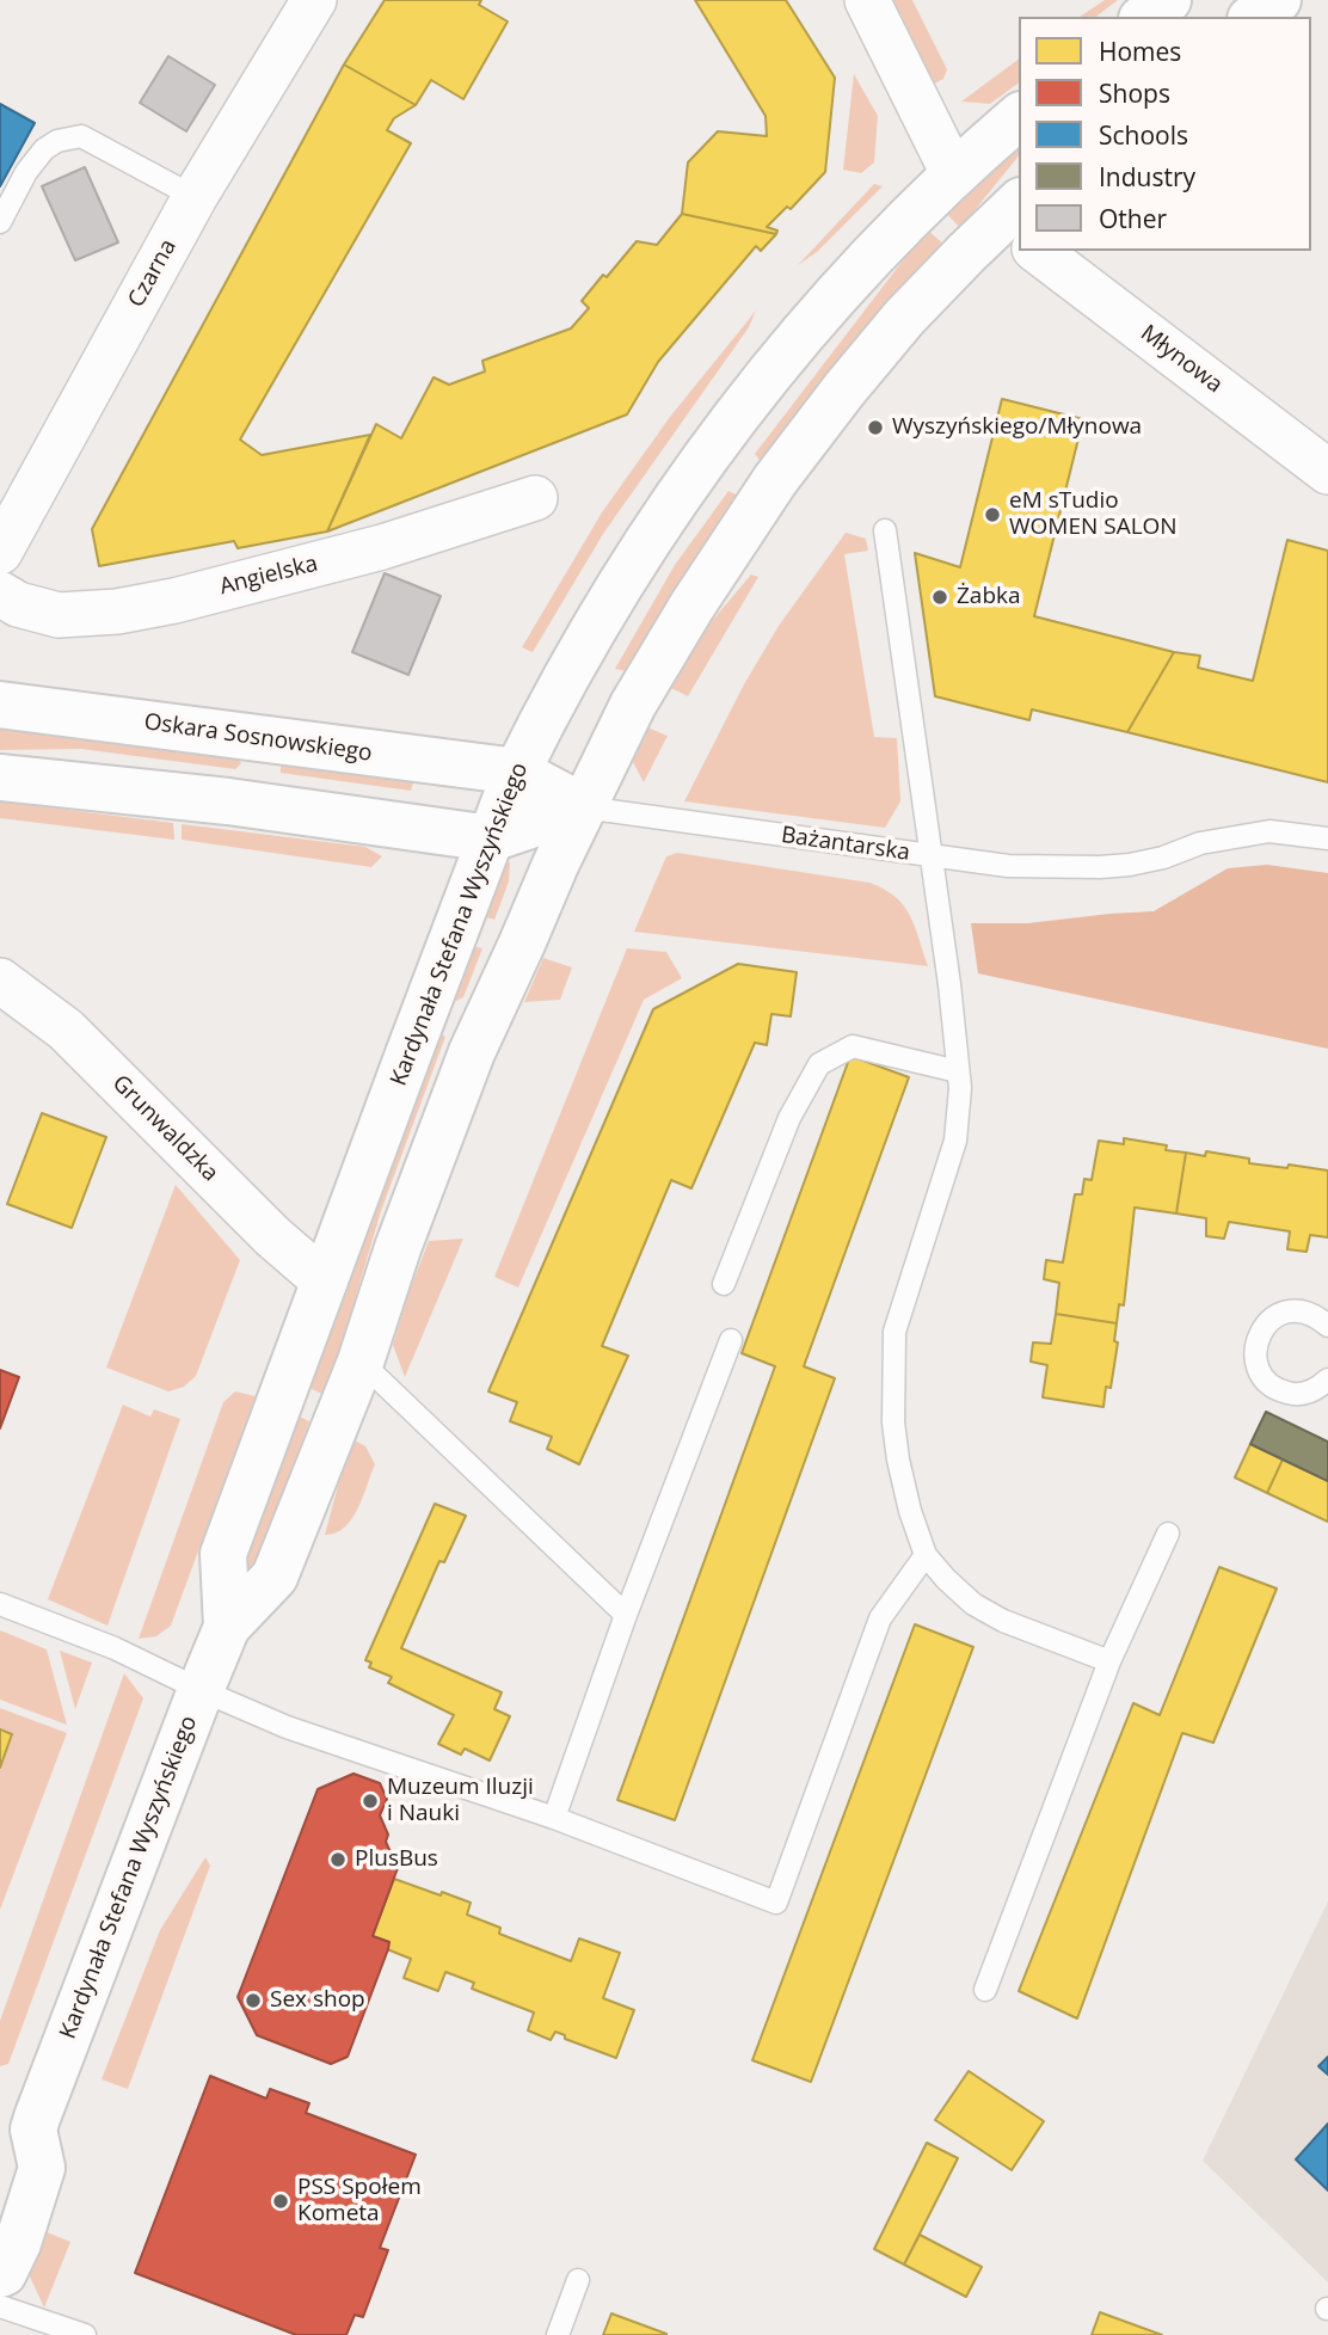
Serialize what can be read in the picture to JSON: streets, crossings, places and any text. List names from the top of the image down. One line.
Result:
{"streets":{"street":["Czarna","Młynowa","Angielska","Oskara Sosnowskiego","Kardynała Stefana Wyszyńskiego","Grunwaldzka"],"lane":["Bażantarska"]},"crossings":[["Oskara Sosnowskiego","Kardynała Stefana Wyszyńskiego"],["Bażantarska","Kardynała Stefana Wyszyńskiego"],["Kardynała Stefana Wyszyńskiego","Grunwaldzka"]],"places":["Wyszyńskiego/Młynowa","eM sTudio WOMEN SALON","Żabka","Muzeum Iluzji i Nauki","PlusBus","Sex shop","PSS Społem Kometa"],"legend":["Homes","Shops","Schools","Industry","Other"]}
